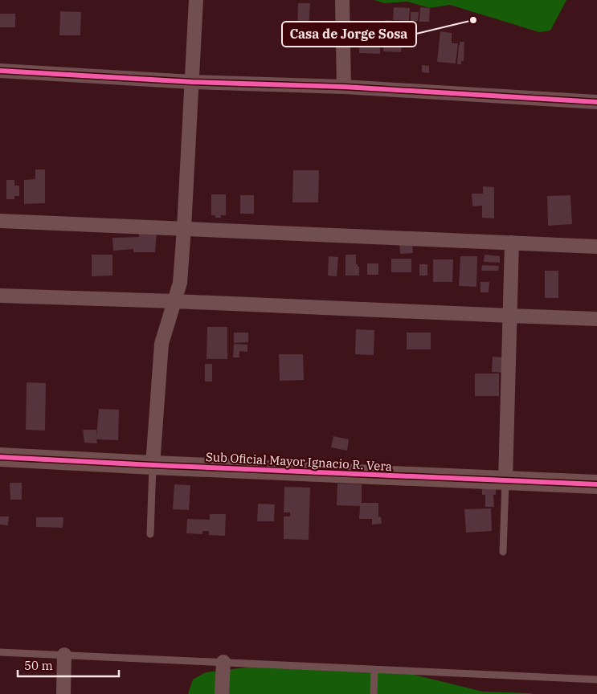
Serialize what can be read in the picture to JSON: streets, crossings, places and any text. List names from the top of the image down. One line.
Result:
{"streets":{"street":["Sub Oficial Mayor Ignacio R. Vera"]},"places":["Casa de Jorge Sosa"],"scale_bar":"50 m"}
